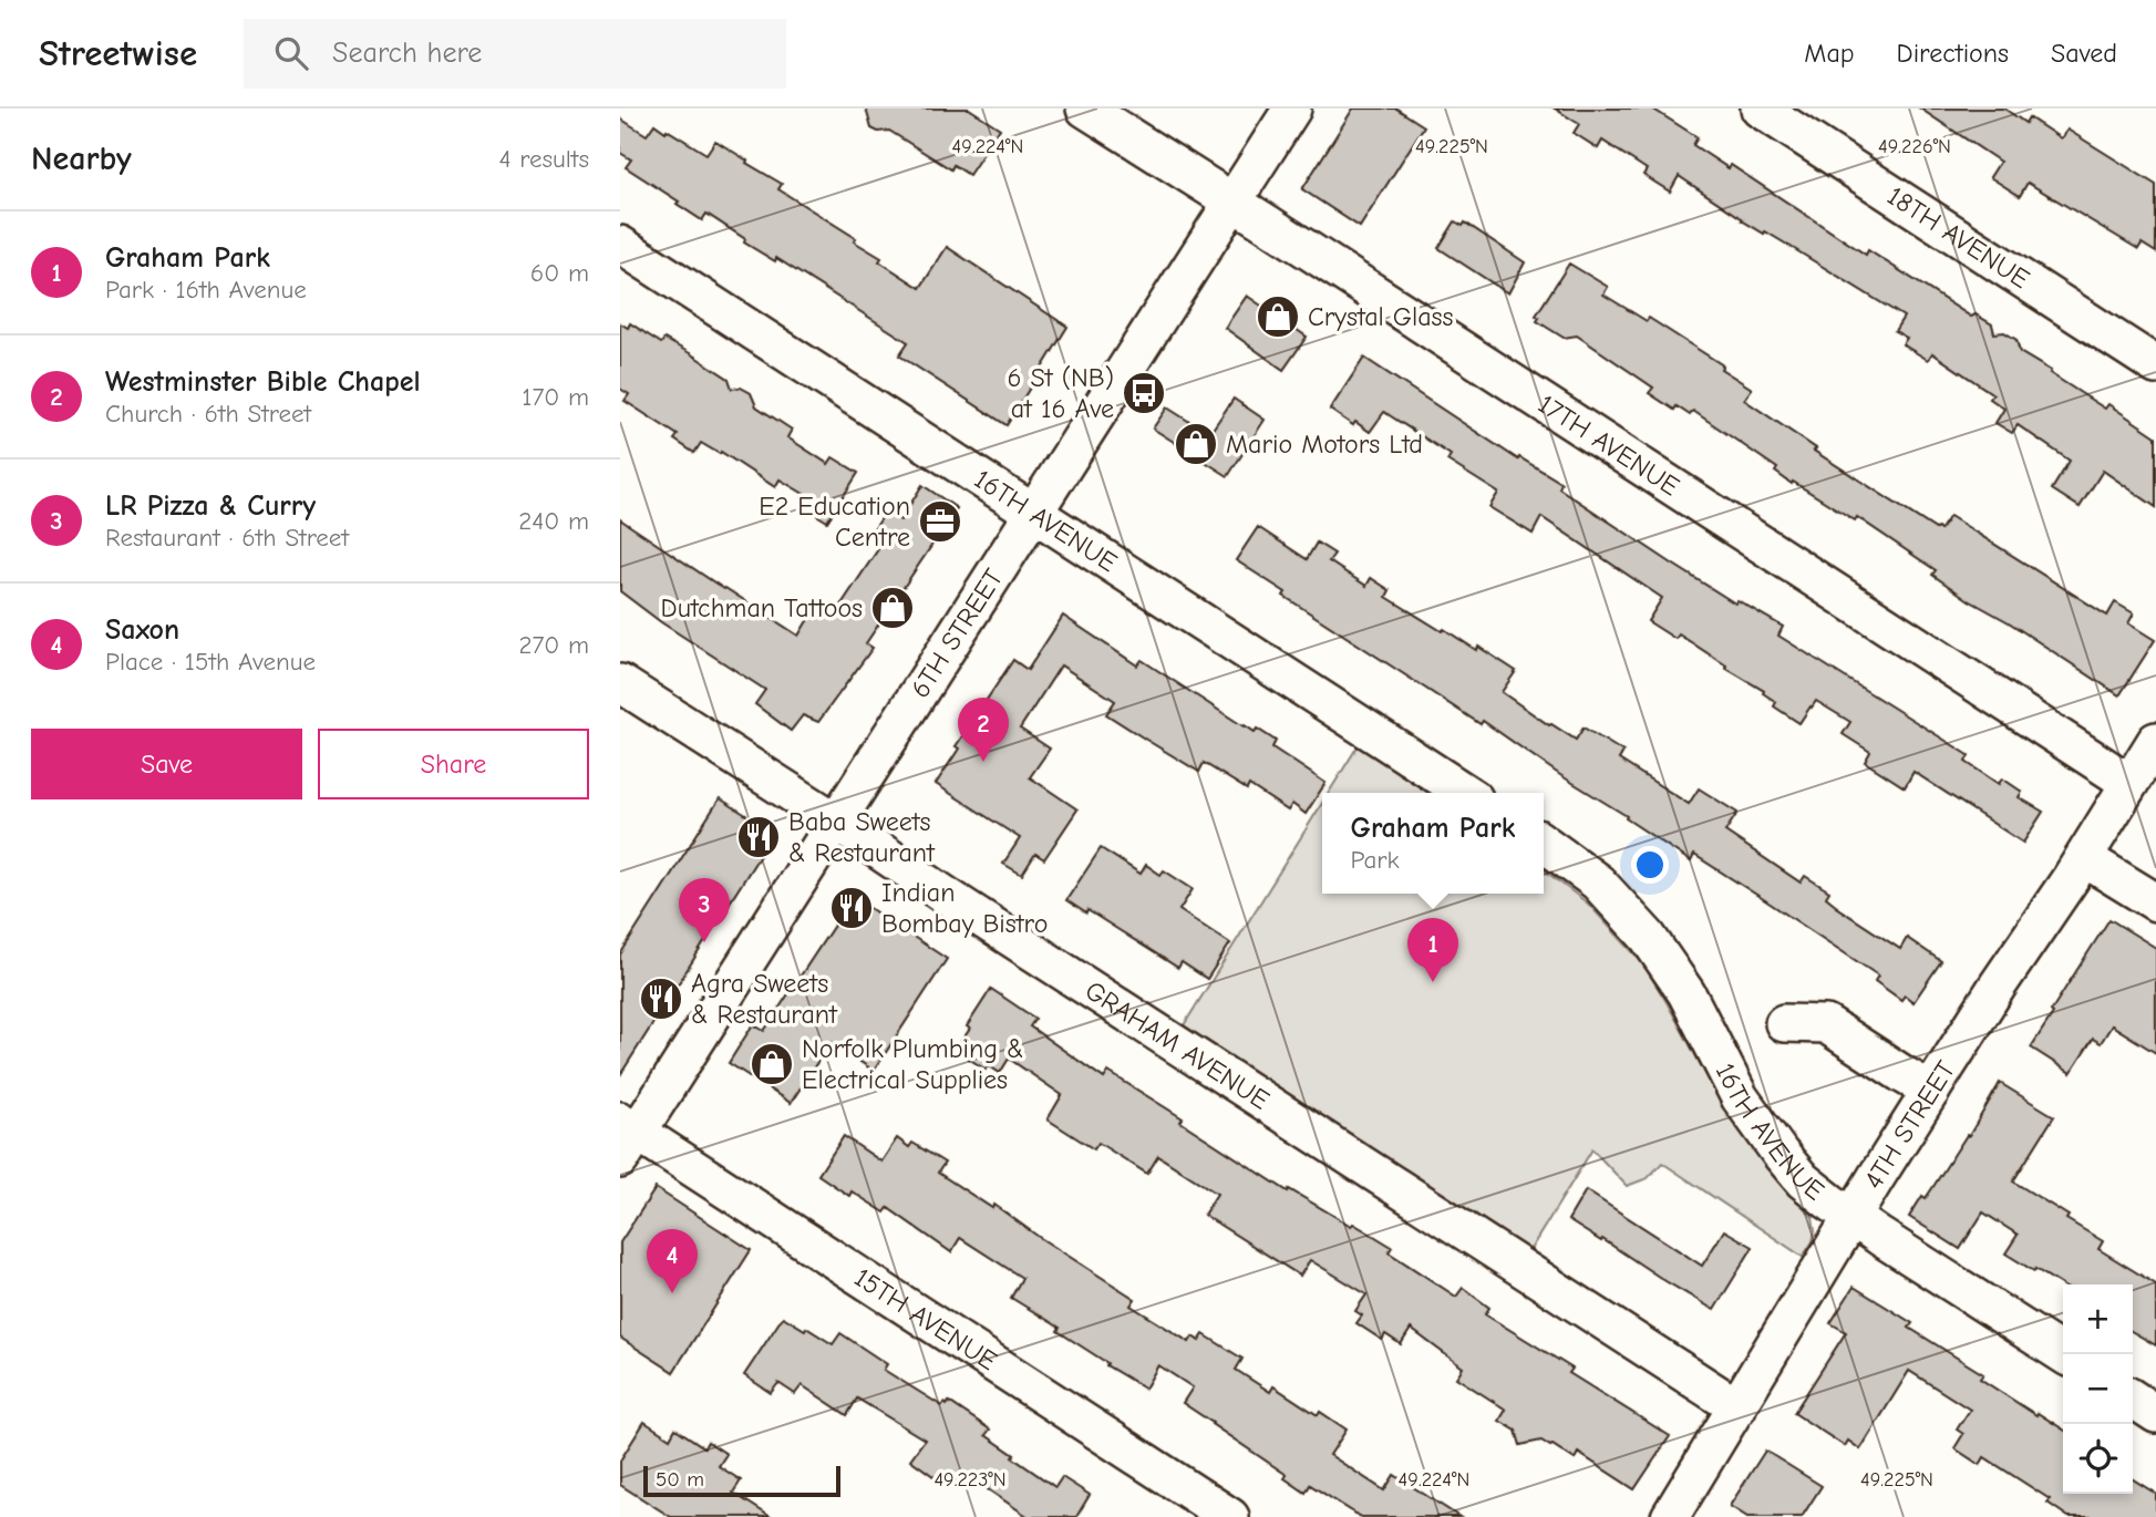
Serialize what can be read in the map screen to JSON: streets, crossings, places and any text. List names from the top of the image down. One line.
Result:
{"streets":{"street":["18TH AVENUE","17TH AVENUE","16TH AVENUE","6TH STREET","GRAHAM AVENUE","4TH STREET","15TH AVENUE"]},"crossings":[["17TH AVENUE","6TH STREET"],["17TH AVENUE","4TH STREET"],["16TH AVENUE","6TH STREET"],["16TH AVENUE","4TH STREET"],["6TH STREET","GRAHAM AVENUE"],["6TH STREET","15TH AVENUE"],["GRAHAM AVENUE","4TH STREET"]],"places":{"shop":["Crystal Glass","Mario Motors Ltd","Dutchman Tattoos","Norfolk Plumbing & Electrical Supplies"],"bus stop":["6 St (NB) at 16 Ave"],"office":["E2 Education Centre"],"restaurant":["Baba Sweets & Restaurant","Indian Bombay Bistro","Agra Sweets & Restaurant"]},"scale_bar":"50 m","page":{"header":"Streetwise","search":"Search here","nav":["Map","Directions","Saved"],"heading":["Nearby","4 results"],"list":[{"mark":"1","name":"Graham Park","note":"Park · 16th Avenue","value":"60 m"},{"mark":"2","name":"Westminster Bible Chapel","note":"Church · 6th Street","value":"170 m"},{"mark":"3","name":"LR Pizza & Curry","note":"Restaurant · 6th Street","value":"240 m"},{"mark":"4","name":"Saxon","note":"Place · 15th Avenue","value":"270 m"}],"pins":["2","3","1","4"],"buttons":["Save","Share"],"popup":["Graham Park","Park"],"map_buttons":["+","−"],"scale":"50 m"},"coordinates":["49.224°N","49.225°N","49.226°N","49.223°N"]}
